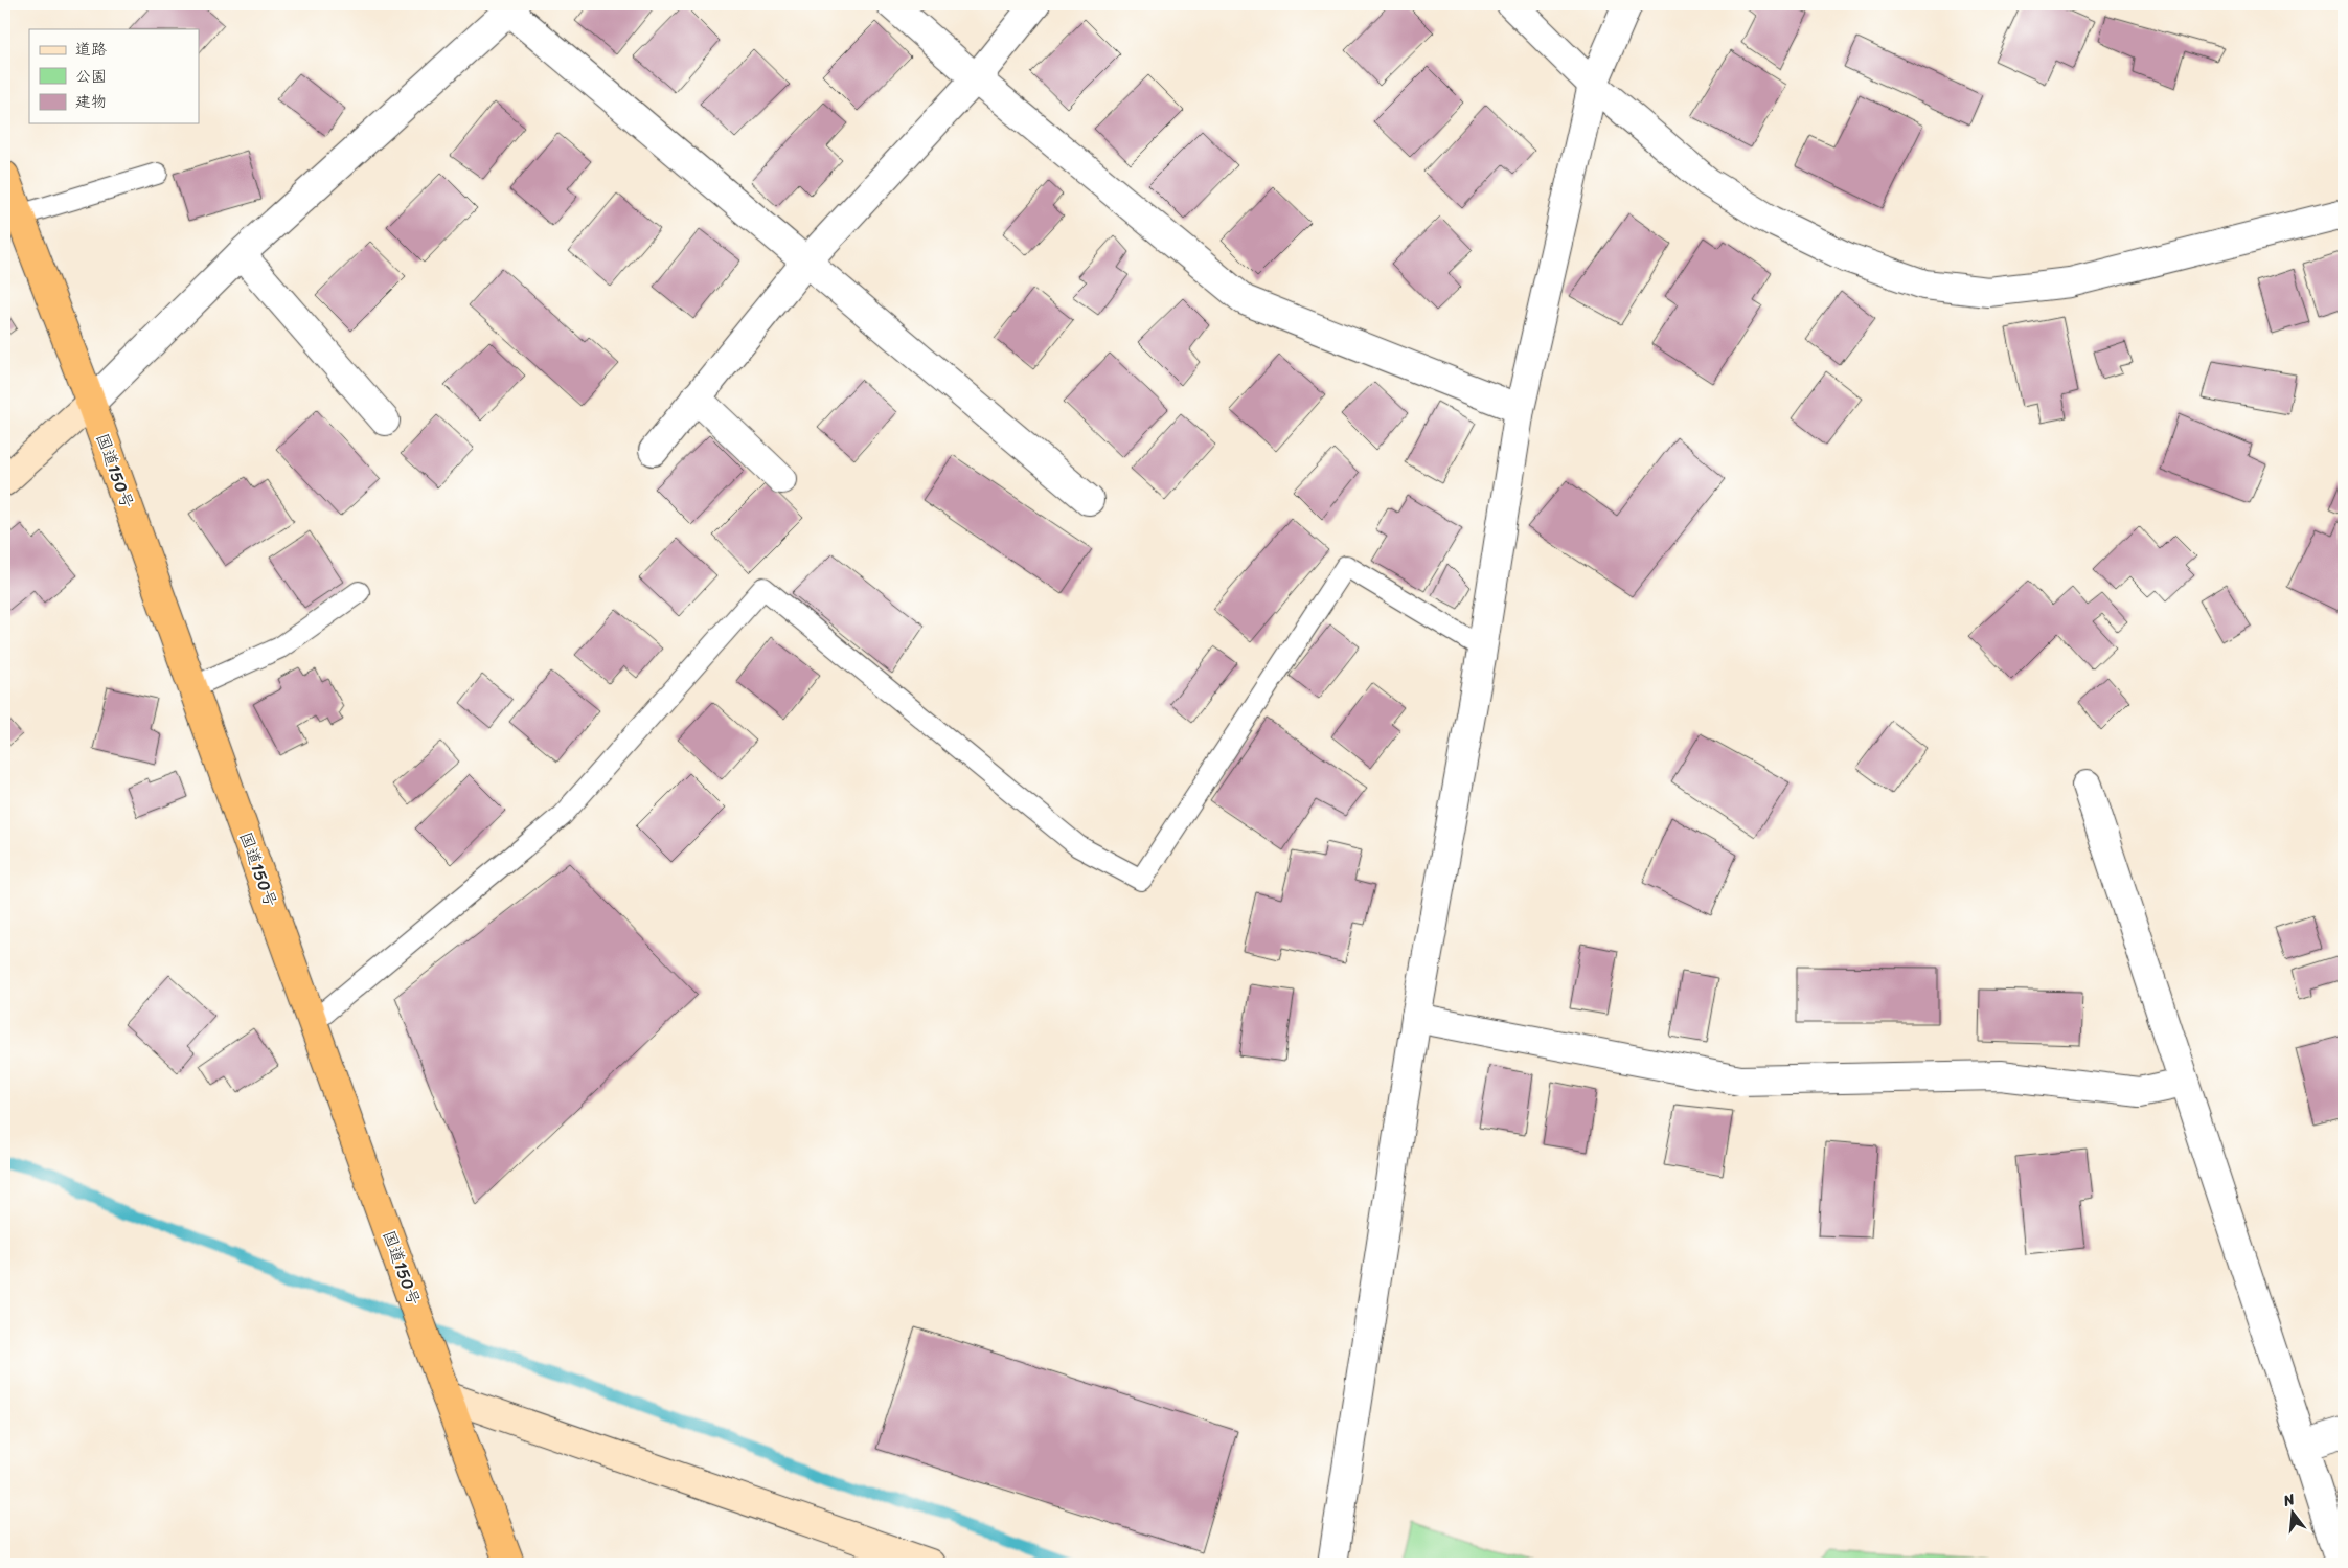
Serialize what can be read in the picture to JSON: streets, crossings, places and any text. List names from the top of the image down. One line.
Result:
{"streets":{"highway":["国道150号"]},"legend":["道路","公園","建物"],"north":"top"}
